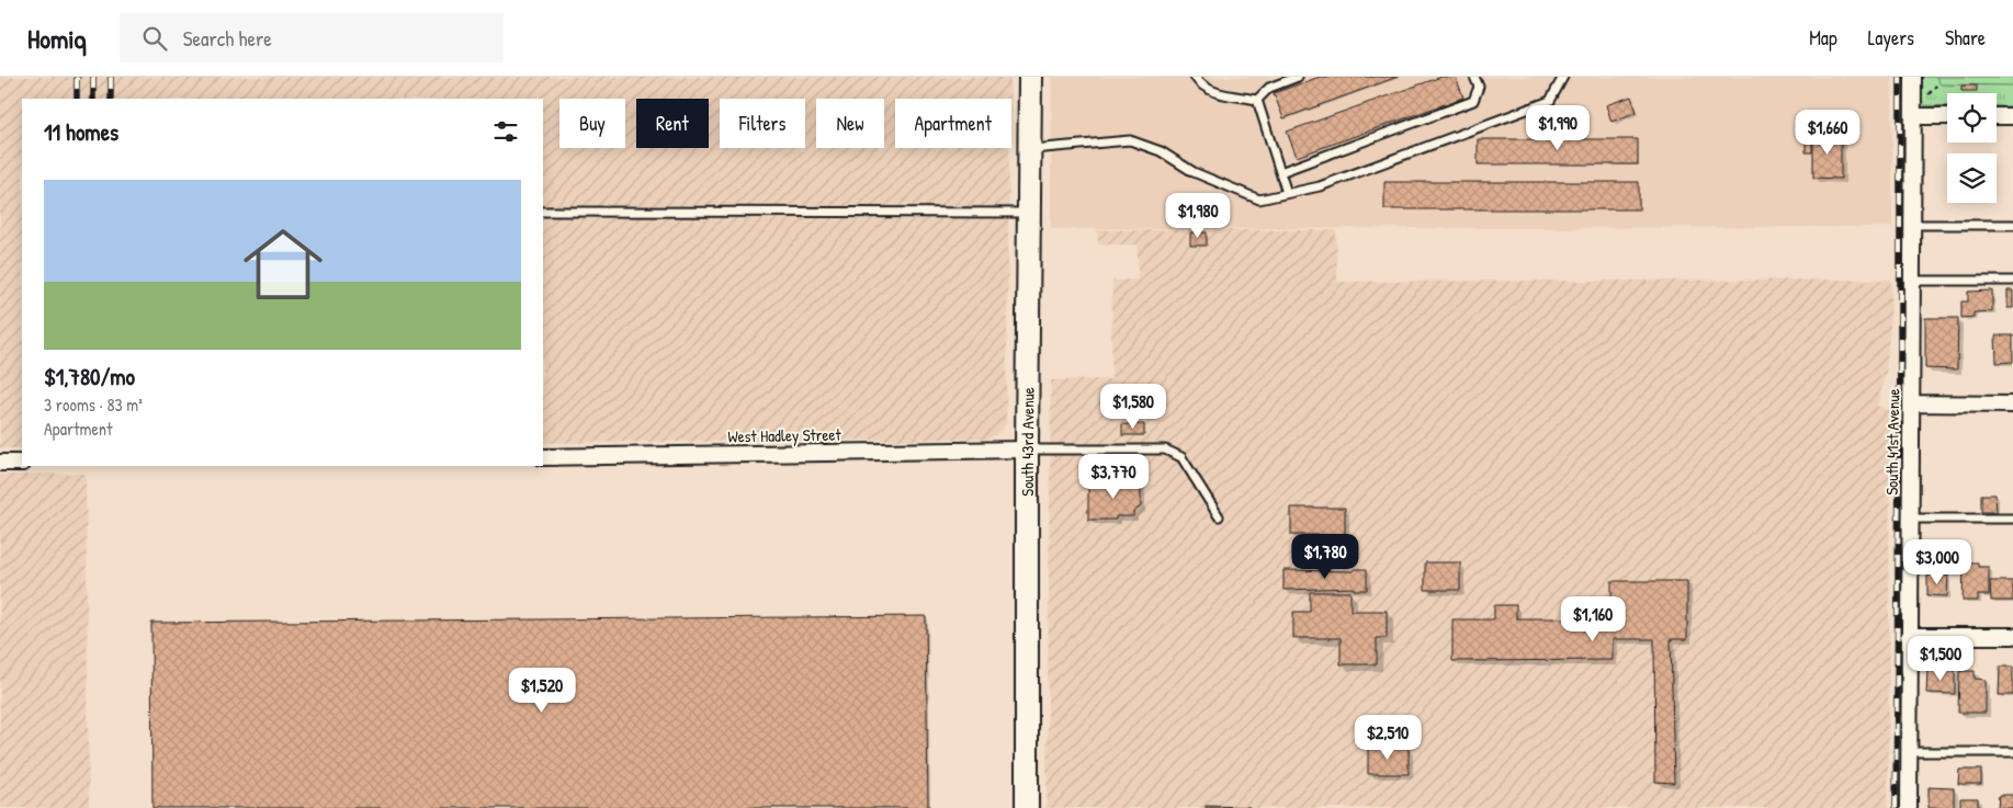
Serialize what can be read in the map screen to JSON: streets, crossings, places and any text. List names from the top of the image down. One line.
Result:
{"streets":{"main road":["South 43rd Avenue"],"street":["West Hadley Street","South 41st Avenue"]},"crossings":[["West Hadley Street","South 43rd Avenue"]],"page":{"header":"Homiq","search":"Search here","nav":["Map","Layers","Share"],"chip":["Buy","Rent","Filters","New","Apartment"],"heading":"11 homes","price":["$1,990","$1,660","$1,980","$1,580","$3,770","$1,780","$3,000","$1,160","$1,500","$1,520","$2,510"],"list":[{"name":"$1,780/mo","note":"3 rooms · 83 m² · Apartment"}]}}
